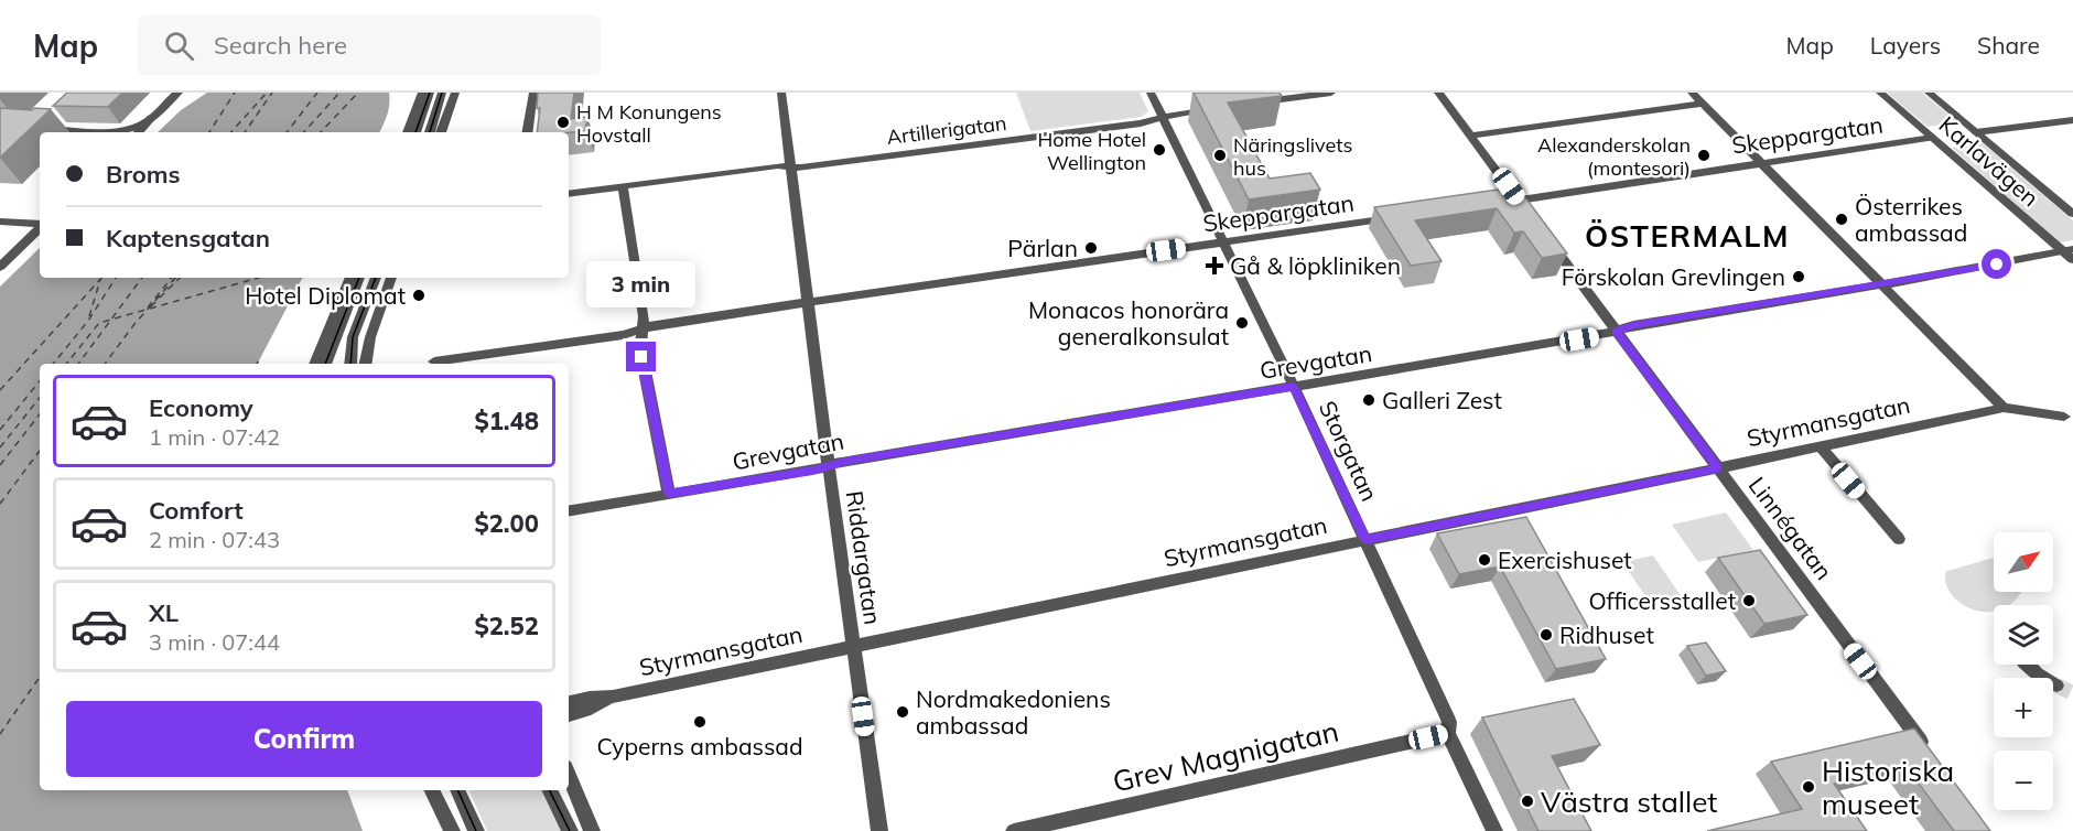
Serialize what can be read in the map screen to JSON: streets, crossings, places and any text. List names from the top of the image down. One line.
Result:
{"streets":{"street":["Artillerigatan","Skeppargatan","Karlavägen","Grevgatan","Styrmansgatan","Storgatan","Linnégatan","Riddargatan","Grev Magnigatan"]},"crossings":[["Artillerigatan","Storgatan"],["Artillerigatan","Riddargatan"],["Skeppargatan","Karlavägen"],["Skeppargatan","Storgatan"],["Skeppargatan","Riddargatan"],["Karlavägen","Grevgatan"],["Grevgatan","Storgatan"],["Grevgatan","Linnégatan"],["Grevgatan","Riddargatan"],["Styrmansgatan","Storgatan"],["Styrmansgatan","Linnégatan"],["Styrmansgatan","Riddargatan"],["Storgatan","Grev Magnigatan"]],"districts":["ÖSTERMALM"],"places":{"other":["H M Konungens Hovstall","Home Hotel Wellington","Näringslivets hus","Alexanderskolan (montesori)","Österrikes ambassad","Pärlan","Förskolan Grevlingen","Hotel Diplomat","Monacos honorära generalkonsulat","Galleri Zest","Exercishuset","Officersstallet","Ridhuset","Nordmakedoniens ambassad","Cyperns ambassad","Historiska museet","Västra stallet"],"health":["Gå & löpkliniken"]},"north":"top right","page":{"header":"Map","search":"Search here","nav":["Map","Layers","Share"],"banner":["Broms","Kaptensgatan"],"bubble":"3 min","list":[{"name":"Economy","note":"1 min · 07:42","value":"$1.48"},{"name":"Comfort","note":"2 min · 07:43","value":"$2.00"},{"name":"XL","note":"3 min · 07:44","value":"$2.52"}],"map_buttons":["+","−"],"buttons":"Confirm"}}
